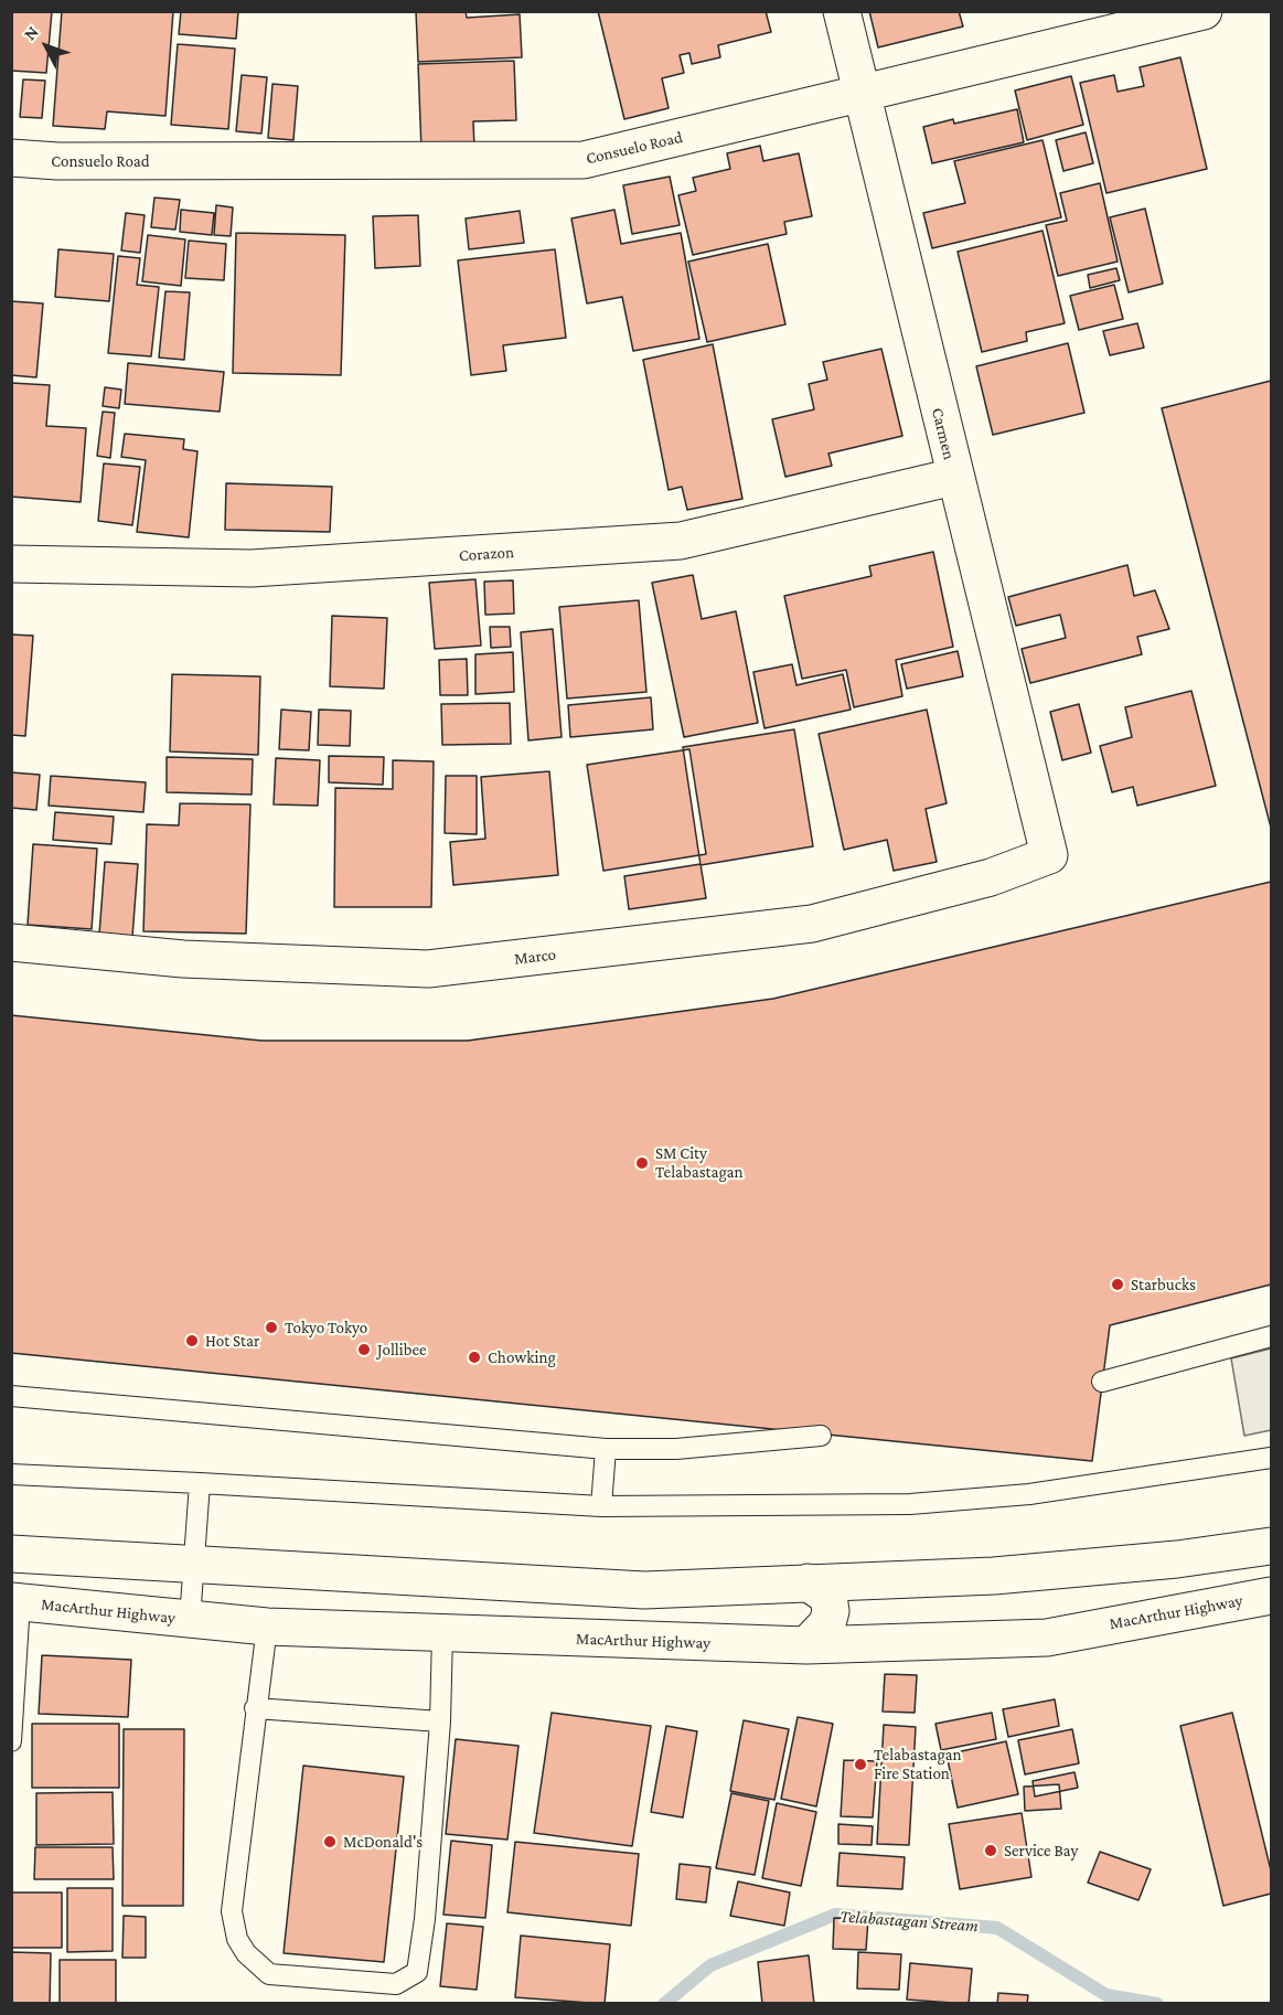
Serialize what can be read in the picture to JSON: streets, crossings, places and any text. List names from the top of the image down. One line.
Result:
{"streets":{"main road":["Consuelo Road","Carmen","Corazon","Marco","MacArthur Highway"]},"crossings":[["Consuelo Road","Carmen"],["Carmen","Corazon"],["Carmen","Marco"]],"water":["Telabastagan Stream"],"places":["SM City Telabastagan","Starbucks","Tokyo Tokyo","Hot Star","Jollibee","Chowking","Telabastagan Fire Station","McDonald's","Service Bay"],"north":"top left"}
